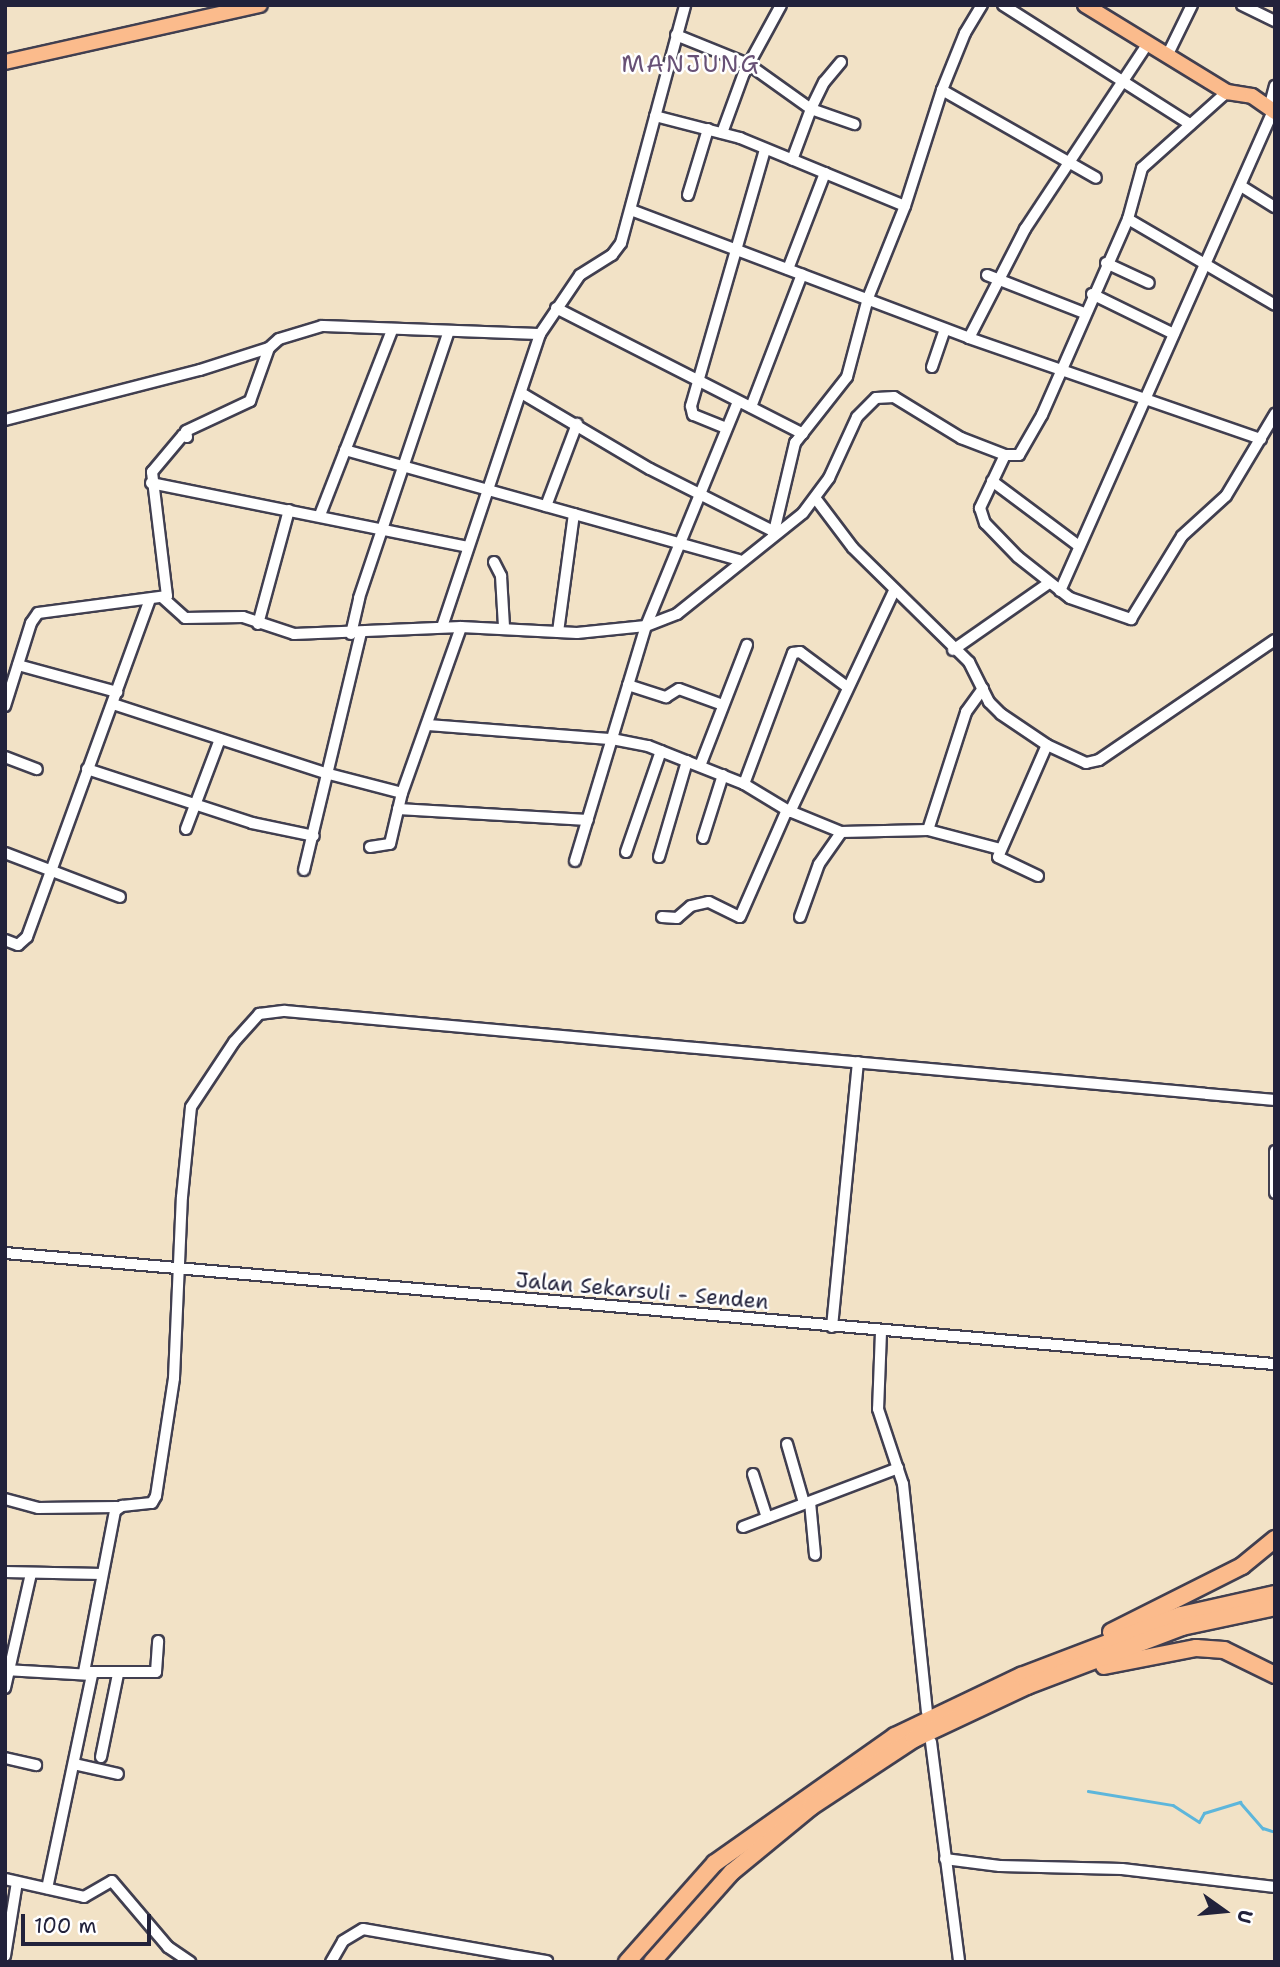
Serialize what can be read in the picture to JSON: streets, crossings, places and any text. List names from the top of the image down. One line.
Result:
{"streets":{"street":["Jalan Sekarsuli - Senden"]},"districts":["MANJUNG"],"scale_bar":"100 m","north":"right"}
